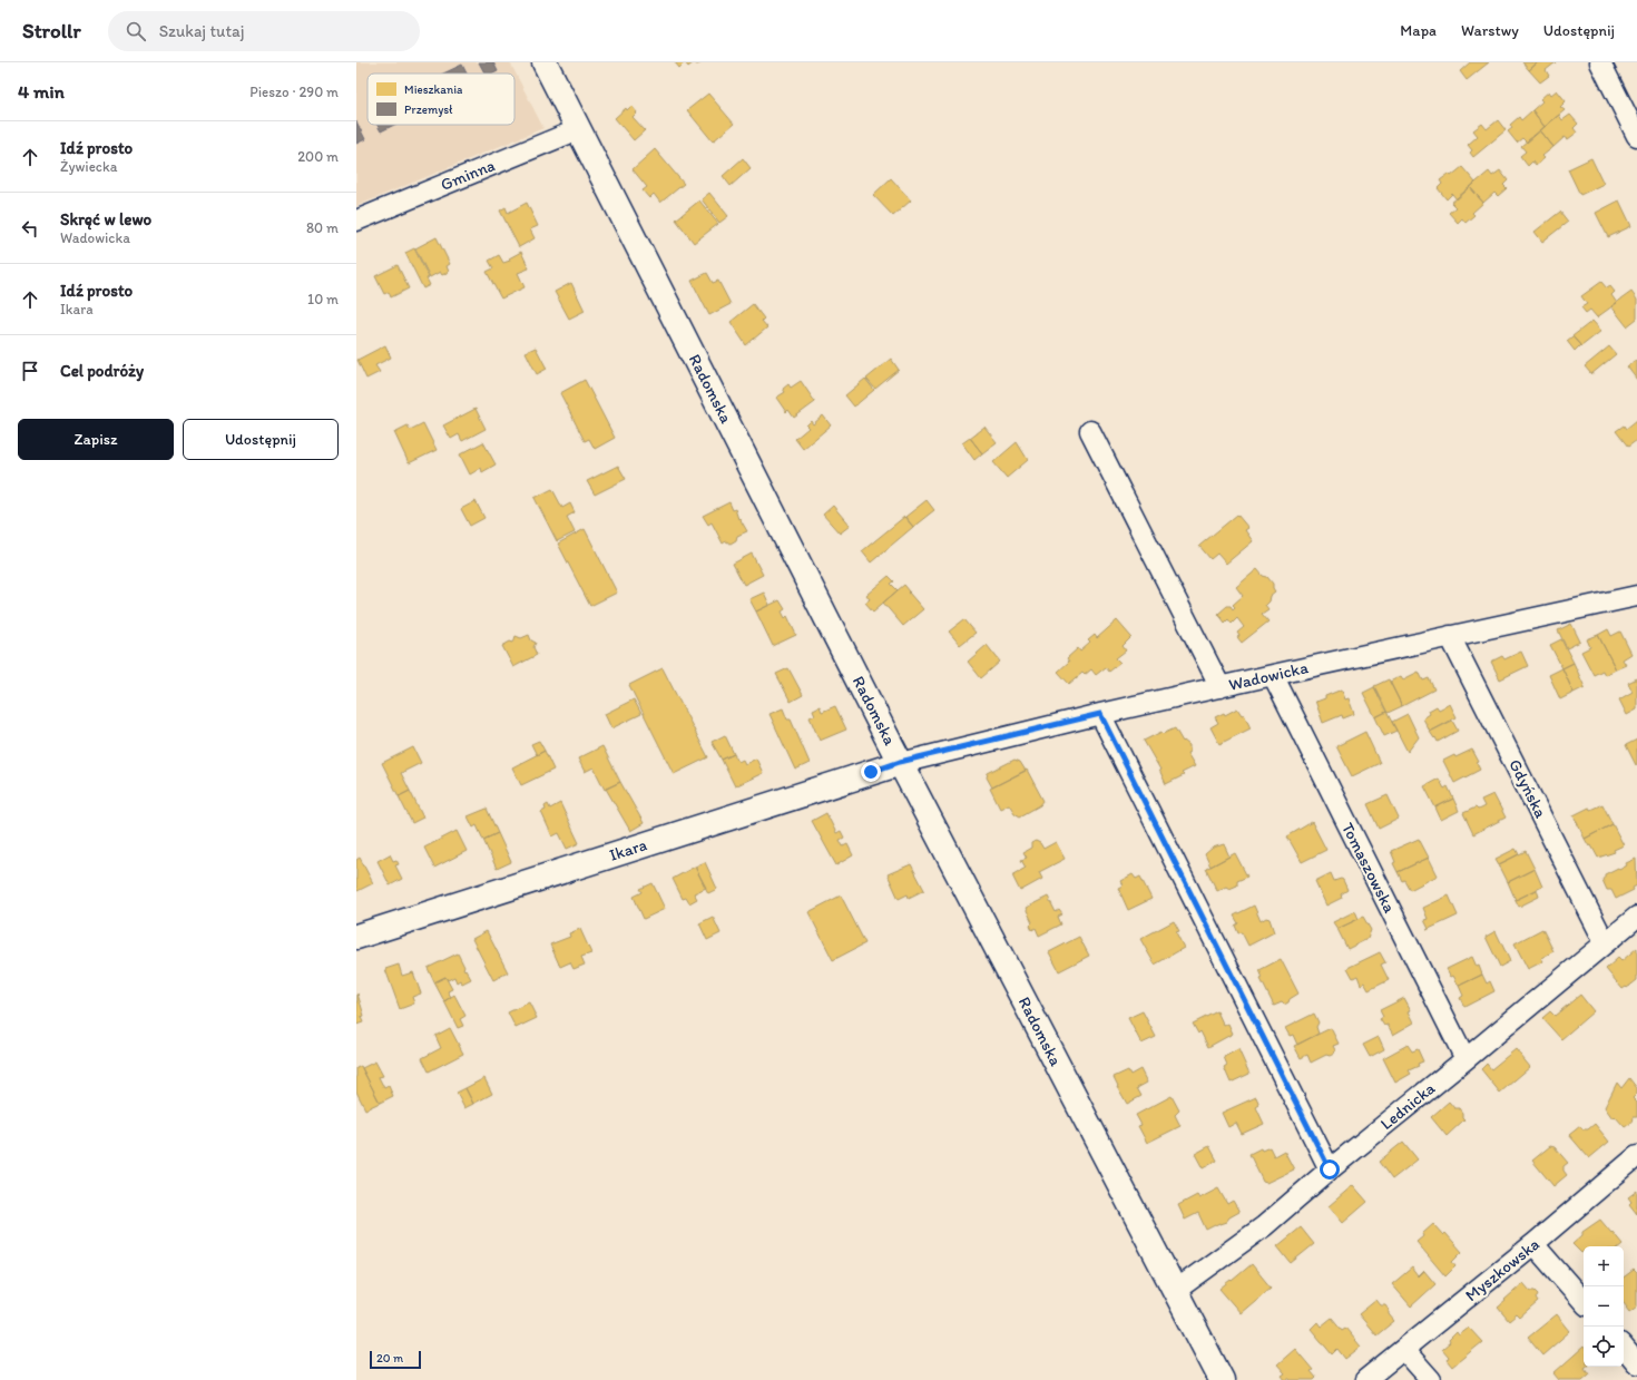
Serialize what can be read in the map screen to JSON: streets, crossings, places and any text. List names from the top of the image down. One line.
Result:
{"streets":{"street":["Gminna","Radomska","Wadowicka","Gdyńska","Ikara","Tomaszowska","Lednicka","Myszkowska"]},"crossings":[["Gminna","Radomska"],["Radomska","Wadowicka"],["Radomska","Ikara"],["Radomska","Lednicka"],["Wadowicka","Gdyńska"],["Wadowicka","Ikara"],["Wadowicka","Tomaszowska"],["Gdyńska","Lednicka"],["Tomaszowska","Lednicka"]],"legend":["Mieszkania","Przemysł"],"scale_bar":"20 m","page":{"header":"Strollr","search":"Szukaj tutaj","nav":["Mapa","Warstwy","Udostępnij"],"heading":["4 min","Pieszo · 290 m"],"list":[["Idź prosto","Żywiecka","200 m"],["Skręć w lewo","Wadowicka","80 m"],["Idź prosto","Ikara","10 m"],"Cel podróży"],"buttons":["Zapisz","Udostępnij"],"map_buttons":["+","−"],"scale":"20 m"}}
